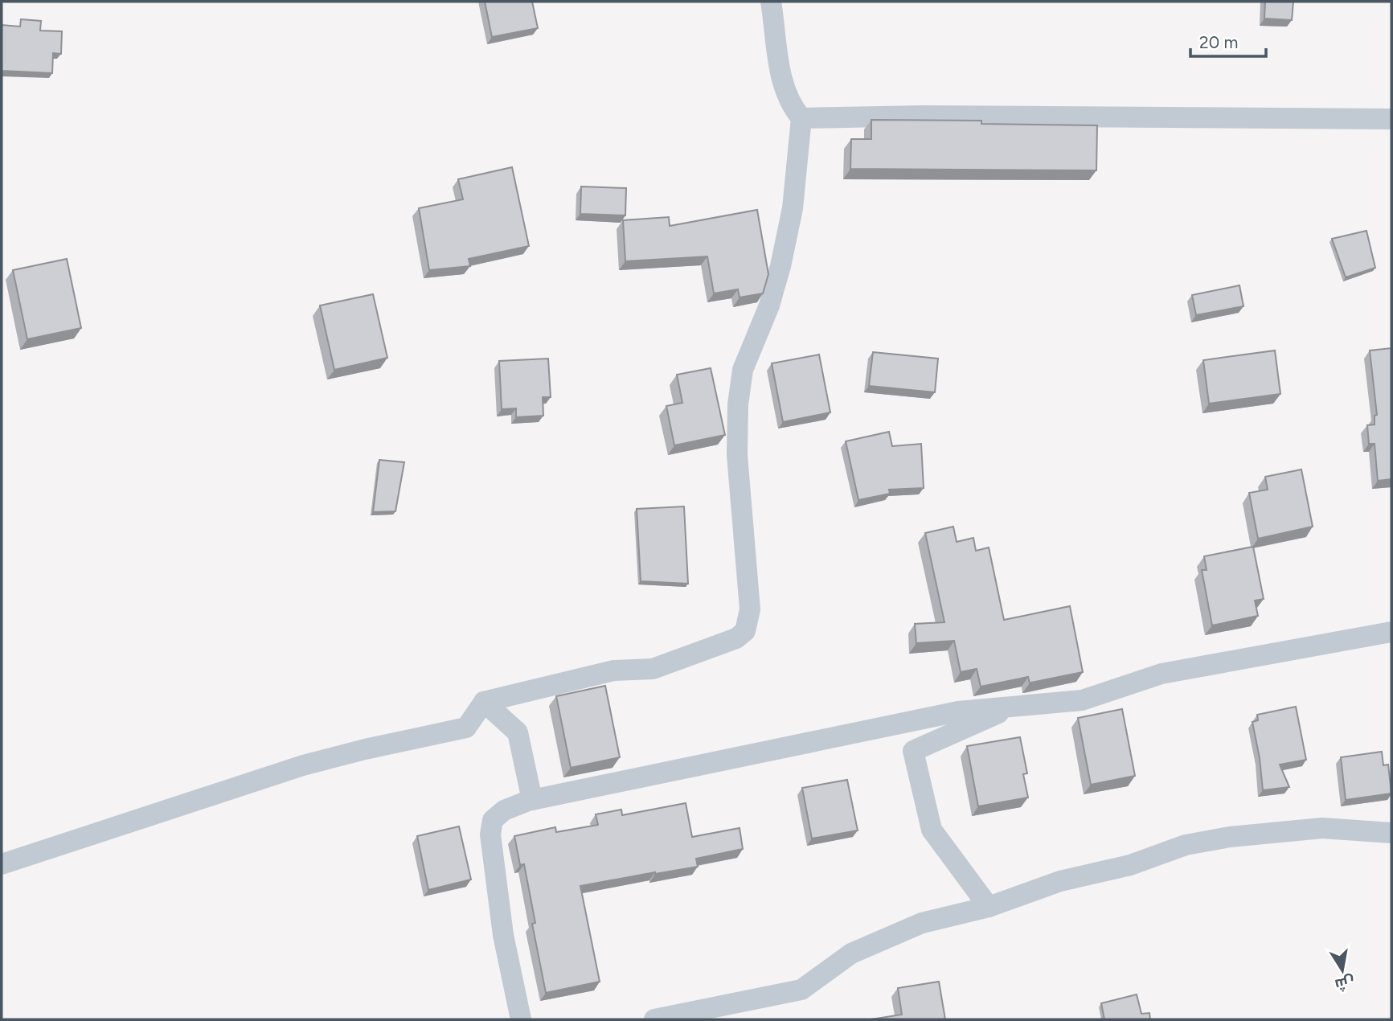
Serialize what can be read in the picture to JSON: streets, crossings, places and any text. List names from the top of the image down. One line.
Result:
{"scale_bar":"20 m","north":"bottom"}
